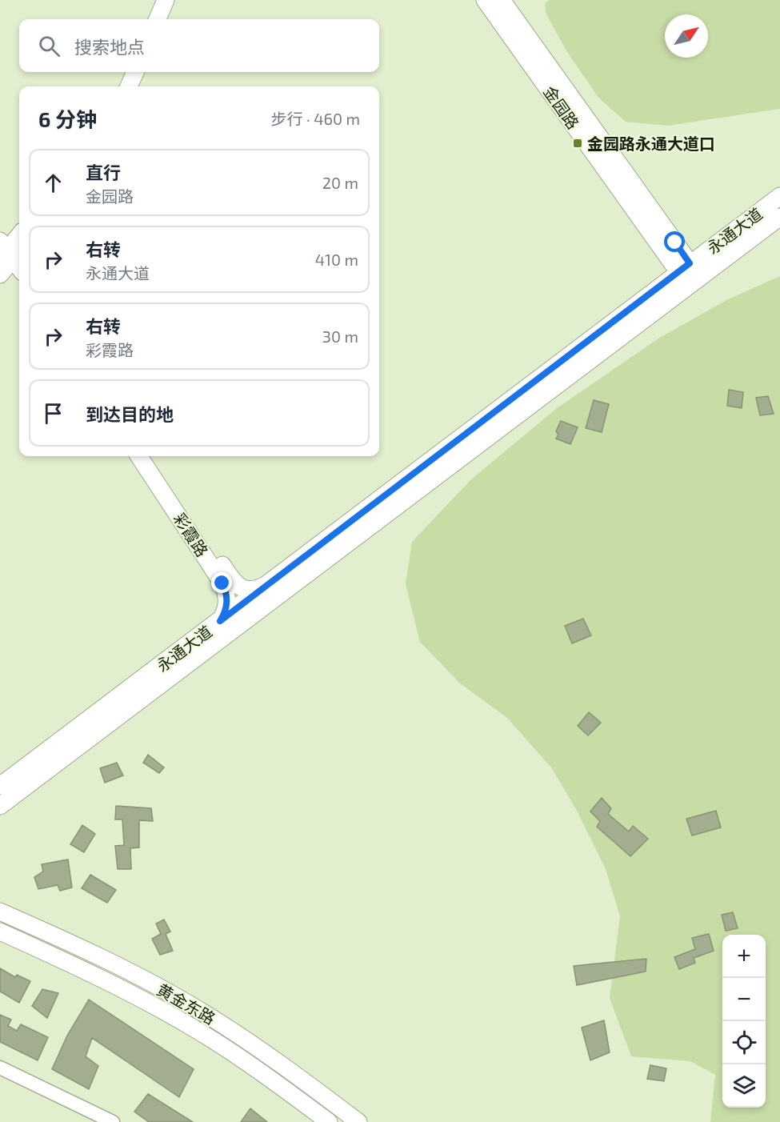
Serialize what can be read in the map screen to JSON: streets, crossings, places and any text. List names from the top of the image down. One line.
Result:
{"streets":{"main road":["金园路","永通大道","彩霞路","黄金东路"]},"crossings":[["金园路","永通大道"],["永通大道","彩霞路"]],"places":{"transit":["金园路永通大道口"]},"north":"top right","page":{"search":"搜索地点","heading":["6 分钟","步行 · 460 m"],"list":[["直行","金园路","20 m"],["右转","永通大道","410 m"],["右转","彩霞路","30 m"],"到达目的地"],"map_buttons":["+","−"]}}
